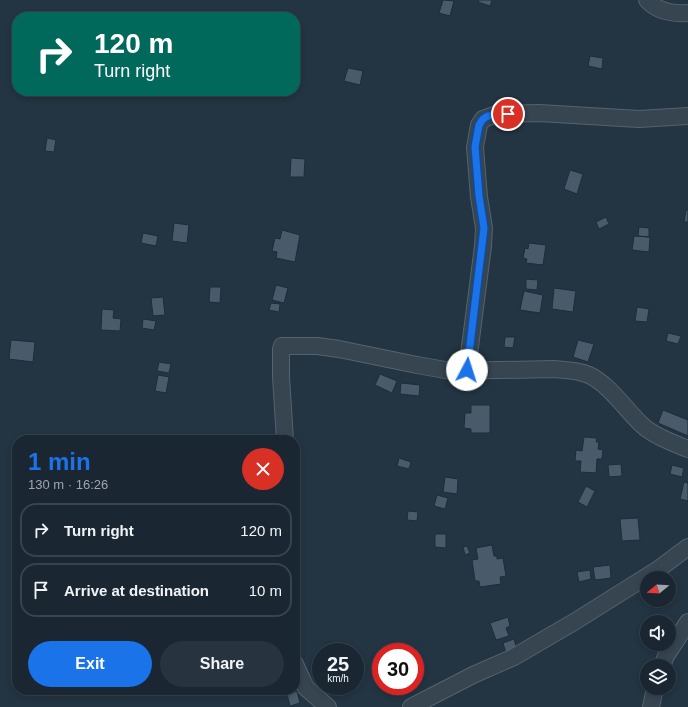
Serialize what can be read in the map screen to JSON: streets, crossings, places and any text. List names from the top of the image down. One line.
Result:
{"north":"left","page":{"turn":["120 m","Turn right"],"heading":["1 min","130 m · 16:26"],"list":[{"name":"Turn right","value":"120 m"},{"name":"Arrive at destination","value":"10 m"}],"buttons":["Exit","Share"],"speed":"25 km/h","limit":"30"}}
